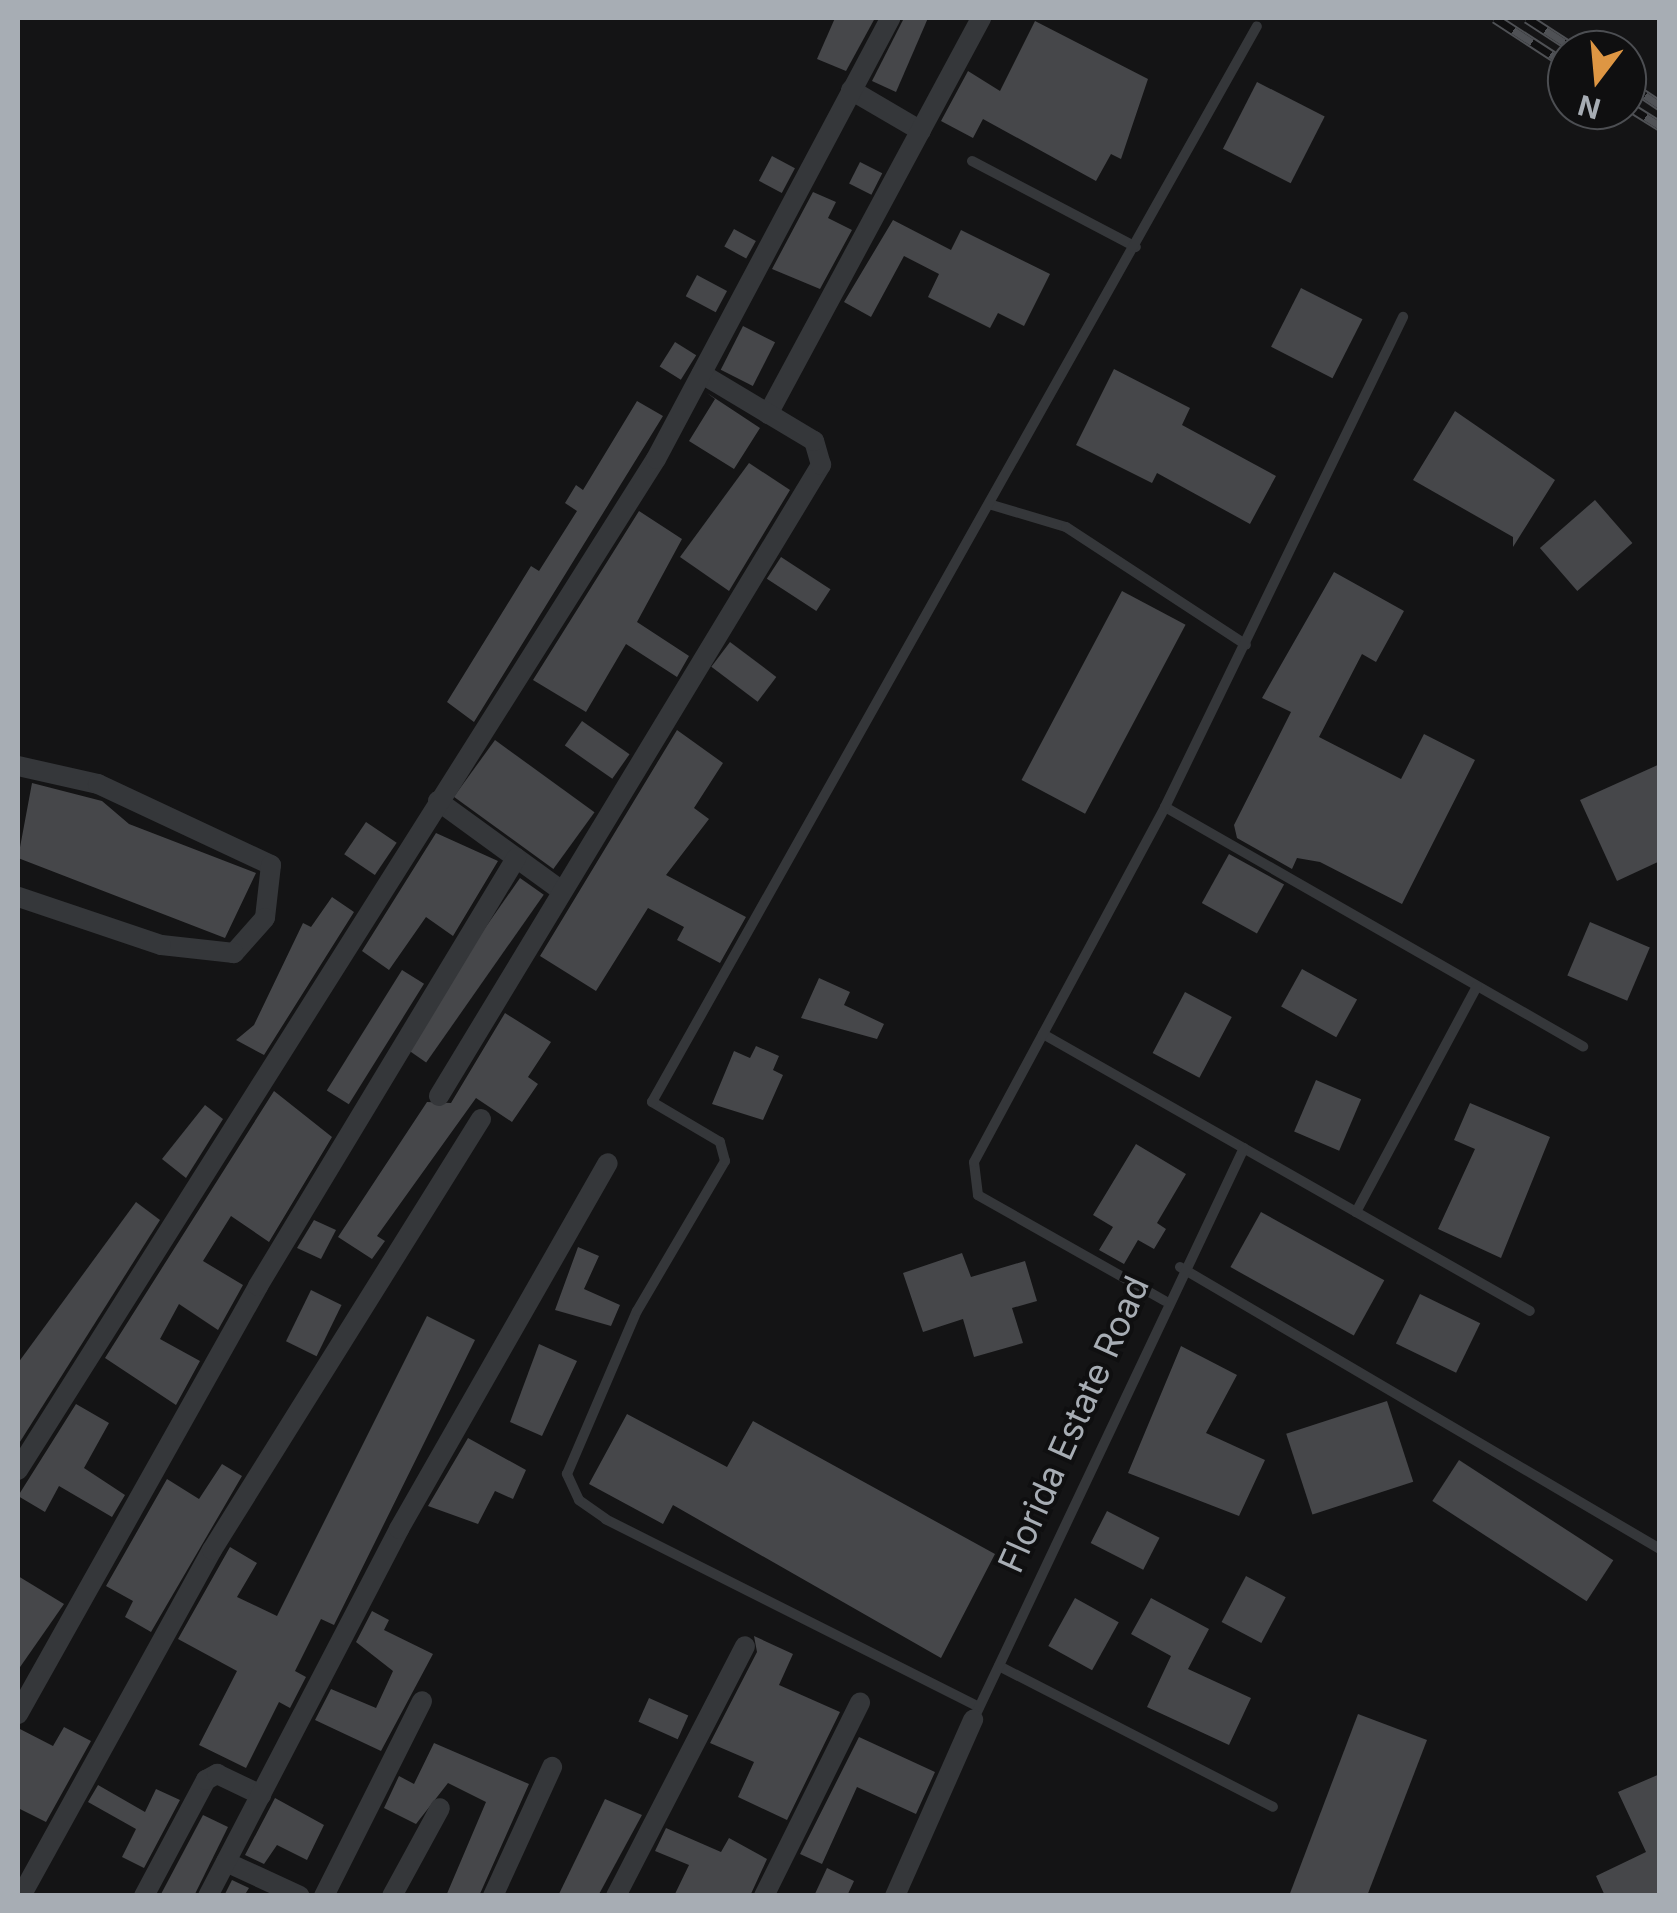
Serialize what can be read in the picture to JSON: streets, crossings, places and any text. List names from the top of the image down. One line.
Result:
{"streets":{"street":["Florida Estate Road"]},"north":"bottom"}
